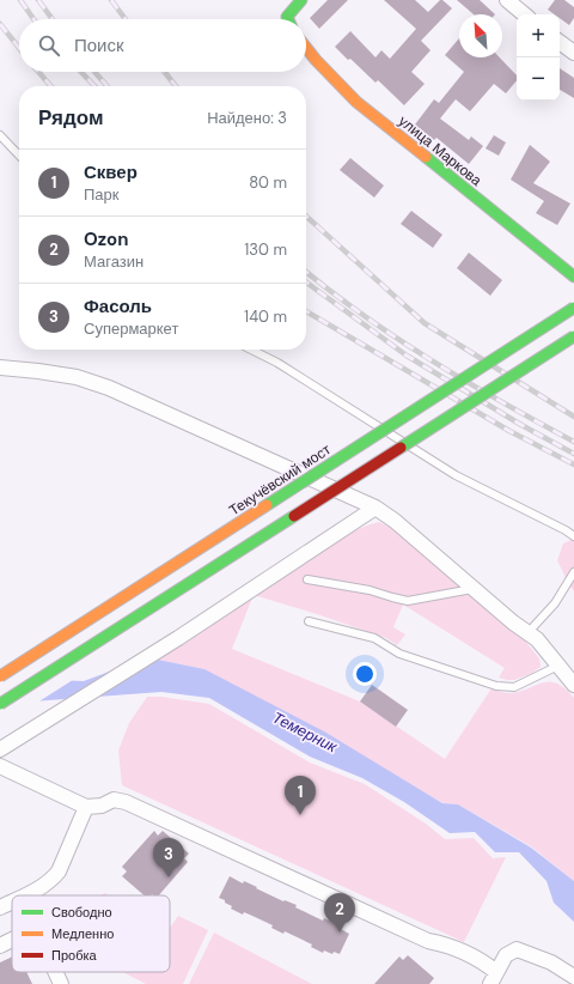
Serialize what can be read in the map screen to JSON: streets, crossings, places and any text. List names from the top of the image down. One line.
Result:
{"streets":{"main road":["улица Маркова","Текучёвский мост"]},"water":["Темерник"],"legend":["Свободно","Медленно","Пробка"],"north":"top left","page":{"map_buttons":["+","−"],"search":"Поиск","heading":["Рядом","Найдено: 3"],"list":[{"mark":"1","name":"Сквер","note":"Парк","value":"80 m"},{"mark":"2","name":"Ozon","note":"Магазин","value":"130 m"},{"mark":"3","name":"Фасоль","note":"Супермаркет","value":"140 m"}],"pins":["1","3","2"]}}
